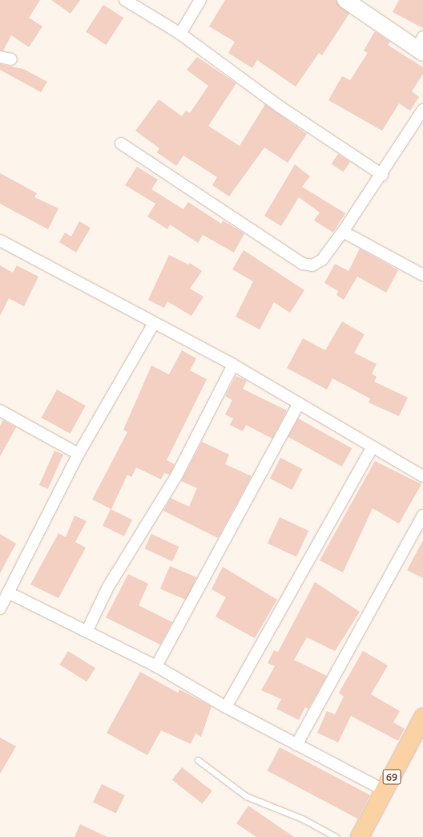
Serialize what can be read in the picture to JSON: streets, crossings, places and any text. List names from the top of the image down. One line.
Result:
{"streets":{"main road":["69"]}}
